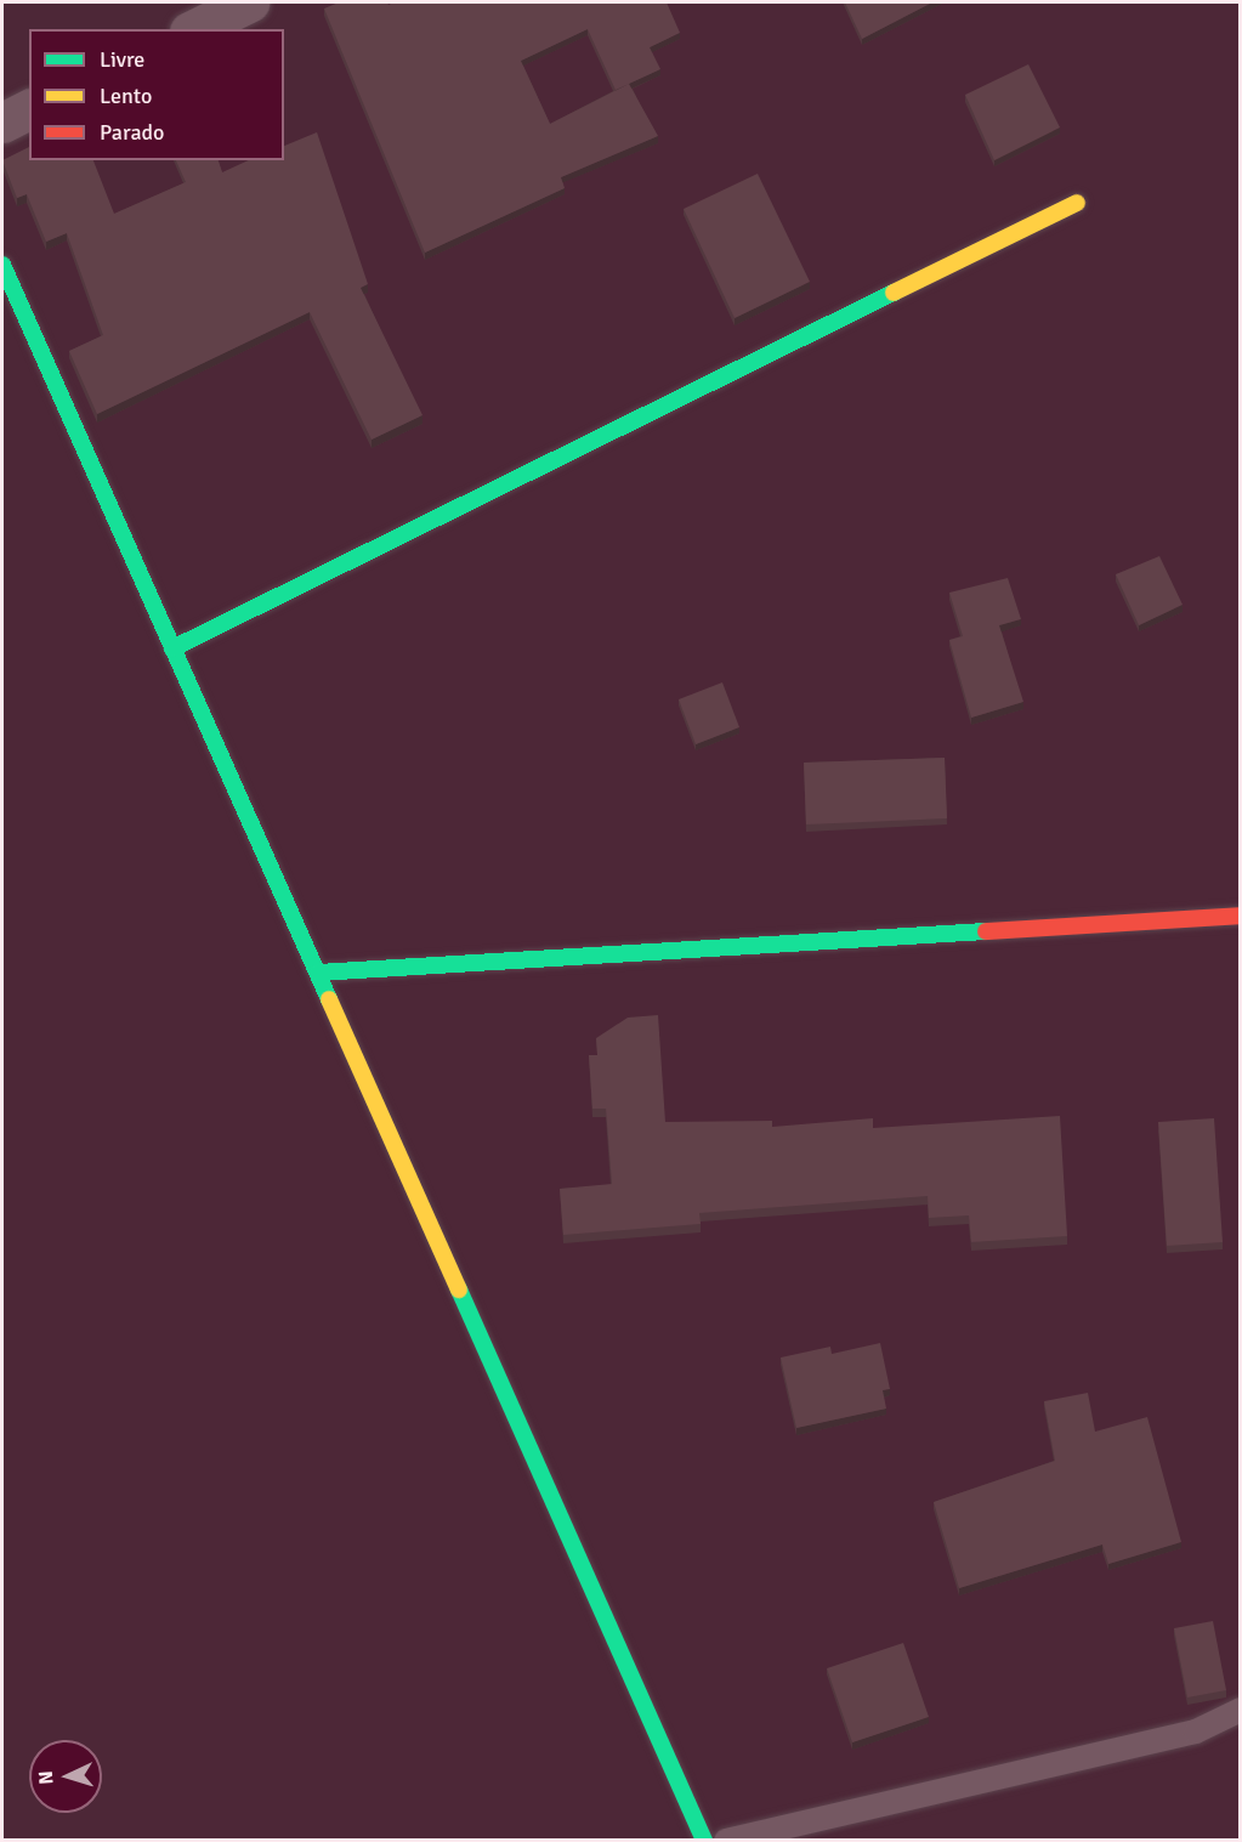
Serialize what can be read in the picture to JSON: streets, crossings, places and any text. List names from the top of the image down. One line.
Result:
{"legend":["Livre","Lento","Parado"],"north":"left"}
